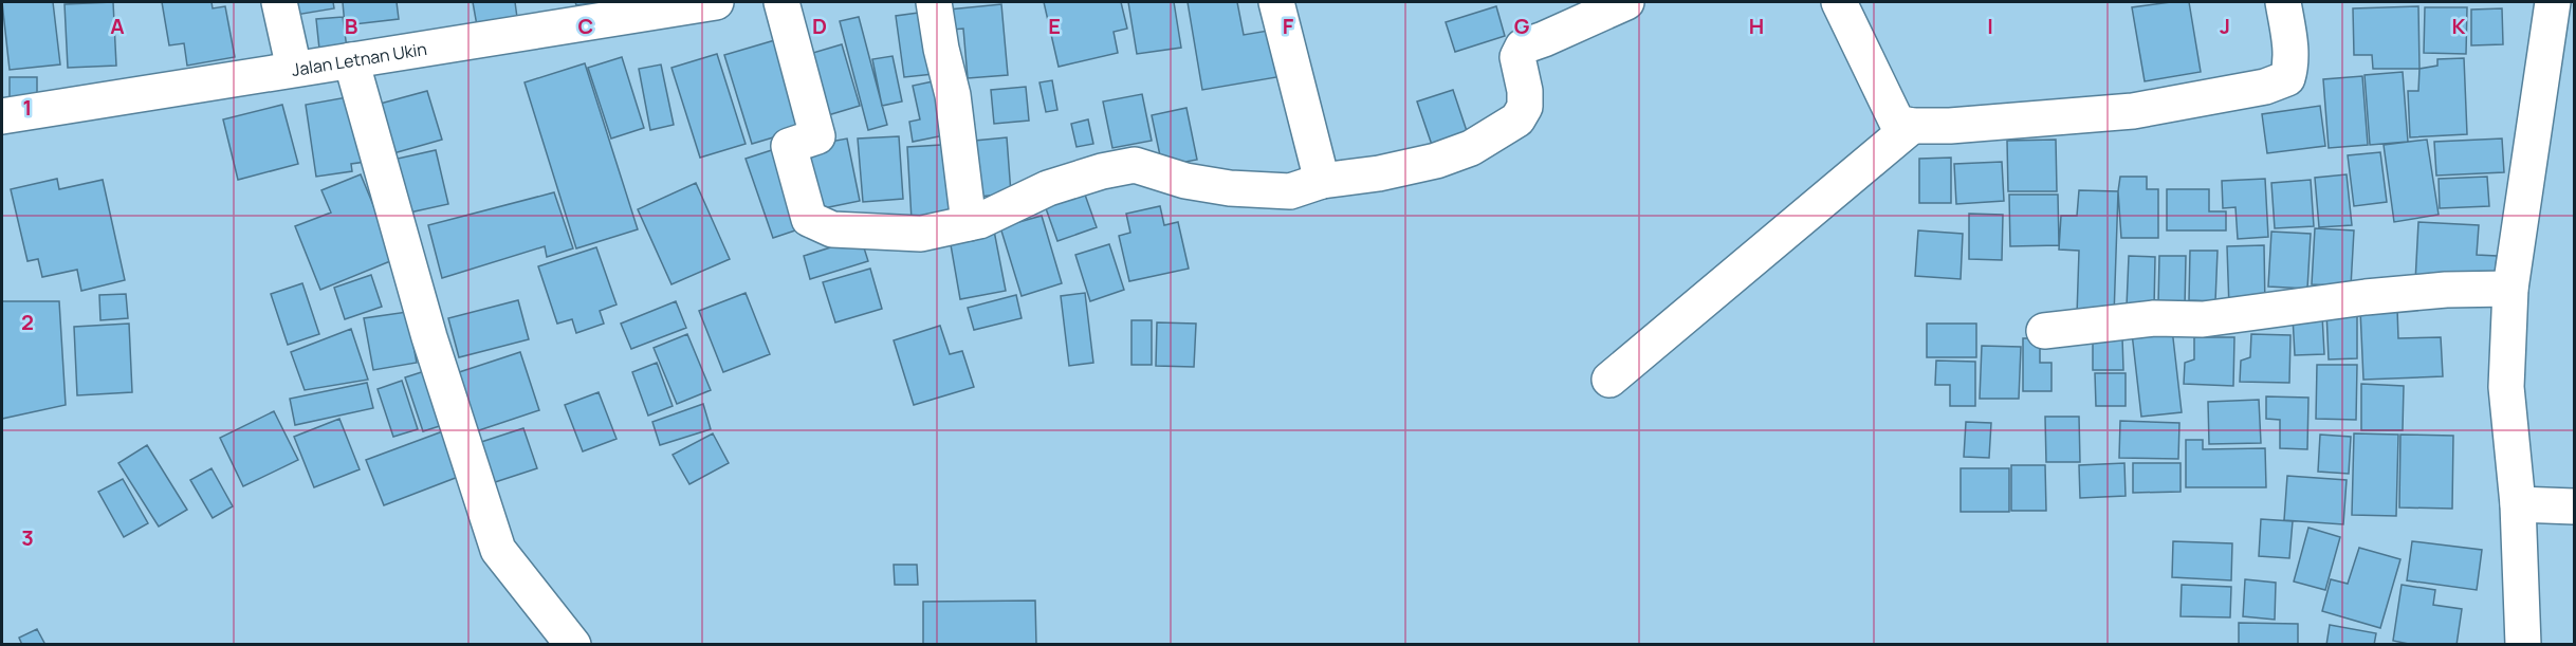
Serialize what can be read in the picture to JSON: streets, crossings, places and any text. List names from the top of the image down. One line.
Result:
{"streets":{"street":["Jalan Letnan Ukin"]},"grid":{"columns":["A","B","C","D","E","F","G","H","I","J","K"],"rows":["1","2","3"]}}
